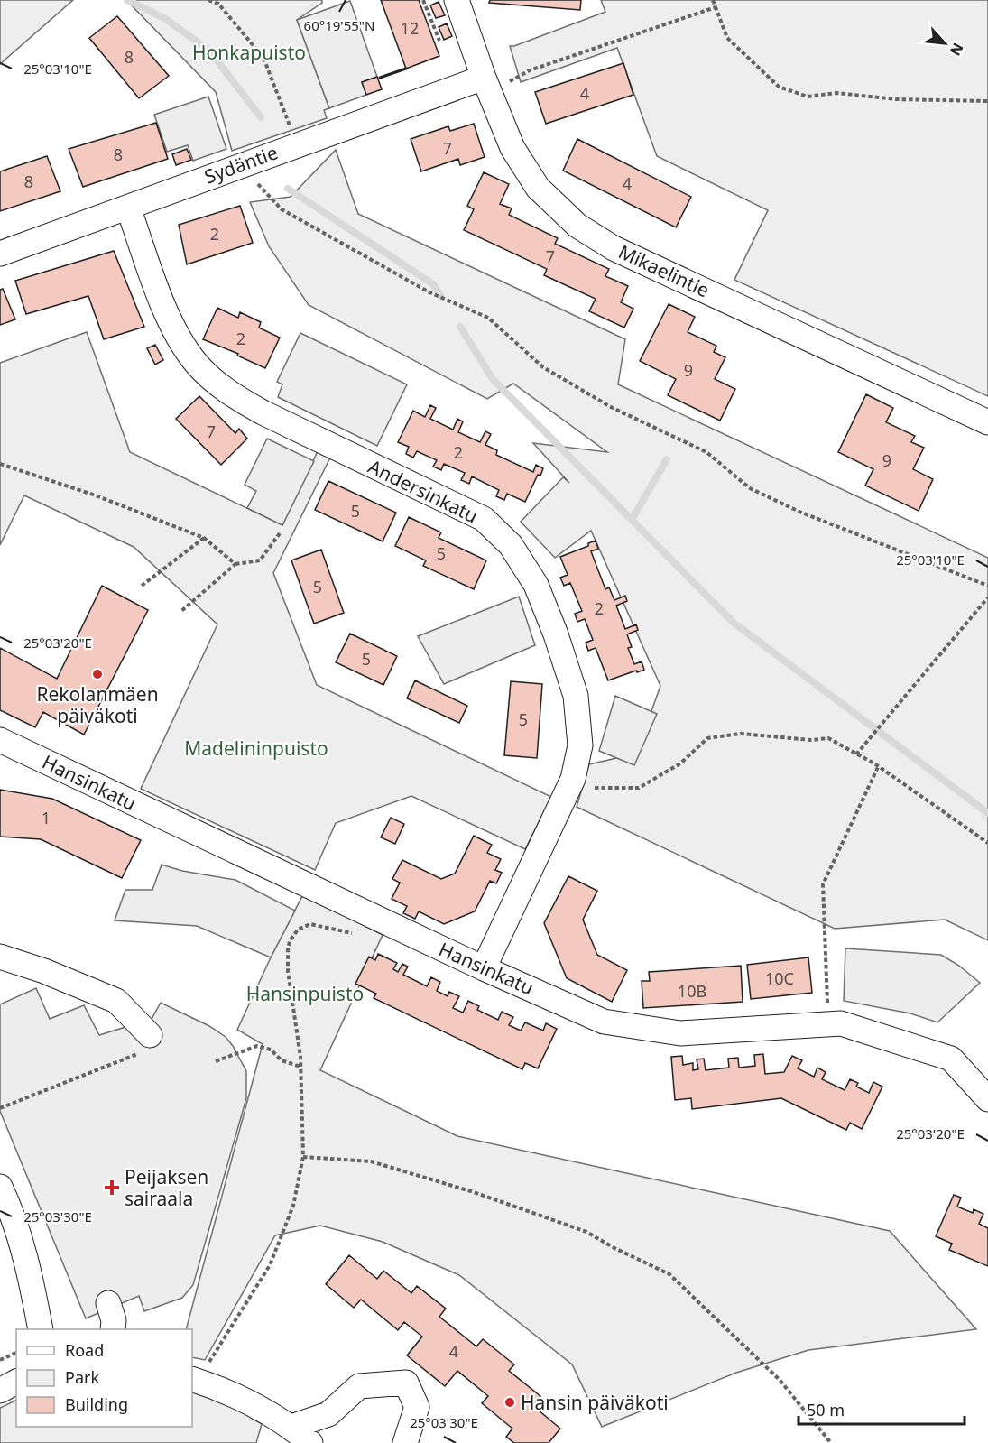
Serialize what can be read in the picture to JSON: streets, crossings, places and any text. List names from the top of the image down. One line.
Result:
{"streets":{"street":["Sydäntie","Mikaelintie","Andersinkatu","Hansinkatu"]},"crossings":[["Sydäntie","Mikaelintie"],["Sydäntie","Andersinkatu"],["Andersinkatu","Hansinkatu"]],"parks":["Honkapuisto","Madelininpuisto","Hansinpuisto"],"places":{"other":["Rekolanmäen päiväkoti","Hansin päiväkoti"],"health":["Peijaksen sairaala"]},"house_numbers":["12","8","4","7","8","8","4","2","7","2","9","7","2","9","5","5","5","2","5","5","1","10C","10B","4"],"legend":["Road","Park","Building"],"scale_bar":"50 m","north":"bottom right","coordinates":["60°19'55\"N","25°03'10\"E","25°03'20\"E","25°03'30\"E"]}
